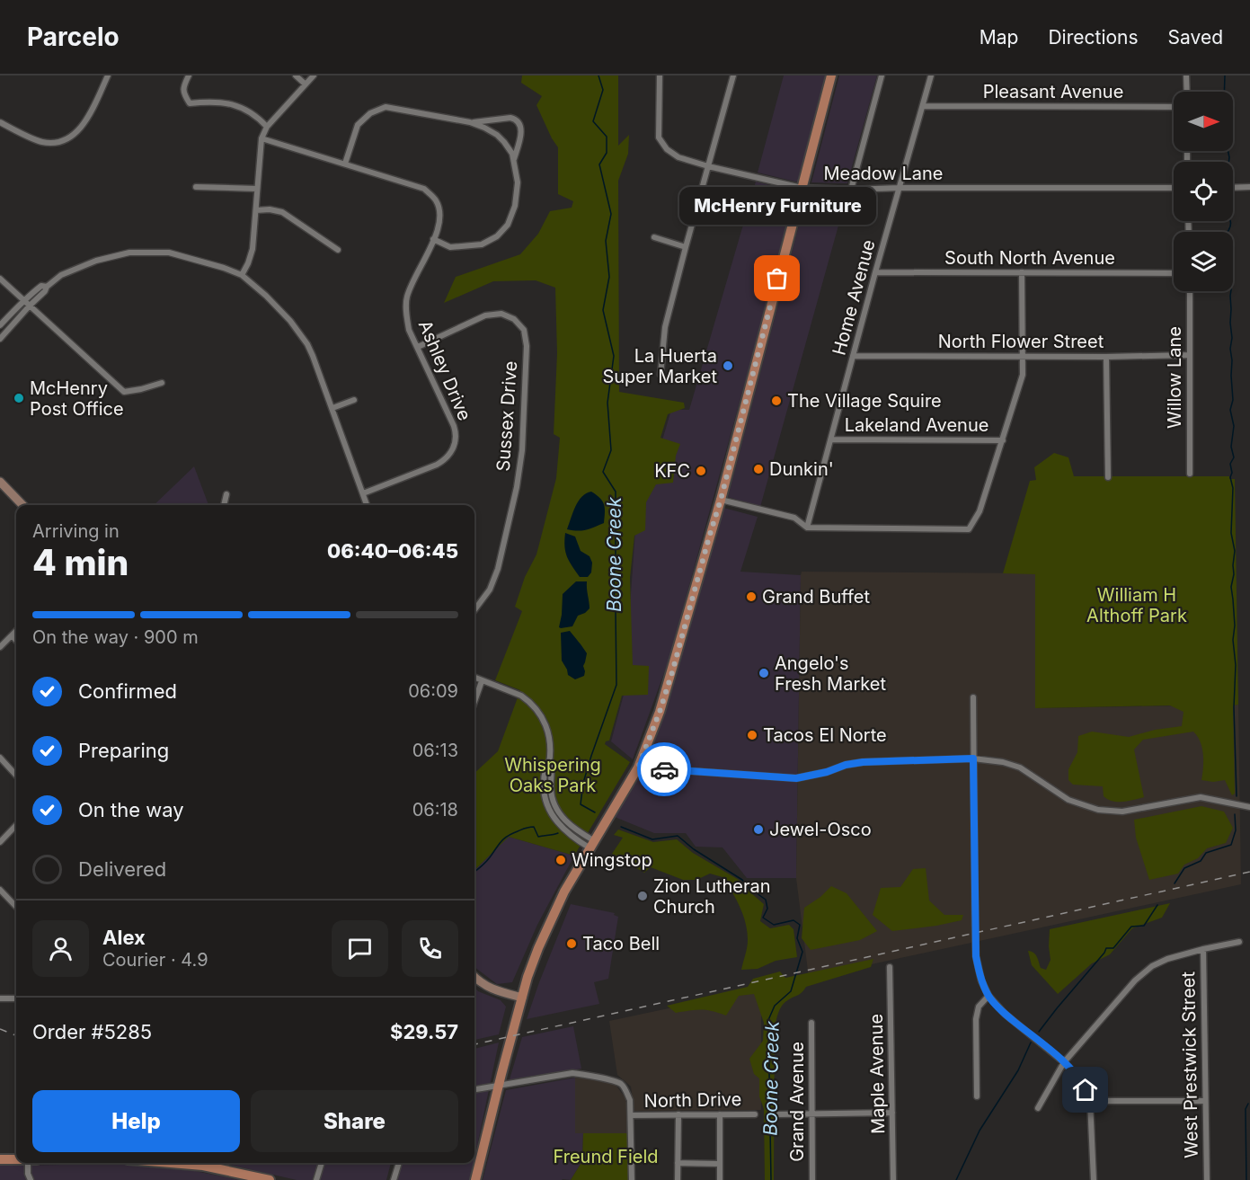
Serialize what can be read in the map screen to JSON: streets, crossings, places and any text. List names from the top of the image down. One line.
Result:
{"streets":{"street":["Pleasant Avenue","Meadow Lane","South North Avenue","Home Avenue","North Flower Street","Ashley Drive","Willow Lane","Sussex Drive","Lakeland Avenue","West Prestwick Street","Maple Avenue","North Drive","Grand Avenue"]},"crossings":[["Pleasant Avenue","Home Avenue"],["Meadow Lane","Home Avenue"],["South North Avenue","Home Avenue"],["Home Avenue","North Flower Street"],["Home Avenue","Lakeland Avenue"],["North Flower Street","Willow Lane"],["Ashley Drive","Sussex Drive"]],"water":["Boone Creek"],"parks":["William H Althoff Park","Whispering Oaks Park","Freund Field"],"places":["McHenry Furniture","La Huerta Super Market","McHenry Post Office","The Village Squire","Dunkin'","KFC","Grand Buffet","Angelo's Fresh Market","Tacos El Norte","Jewel-Osco","Wingstop","Zion Lutheran Church","Taco Bell"],"north":"right","page":{"header":"Parcelo","nav":["Map","Directions","Saved"],"bubble":"McHenry Furniture","heading":["4 min","Arriving in","06:40–06:45"],"panel":["Alex","Courier · 4.9","Order #5285","$29.57"],"bar":"On the way · 900 m","list":[["Confirmed","06:09"],["Preparing","06:13"],["On the way","06:18"],"Delivered"],"buttons":["Help","Share"]}}
